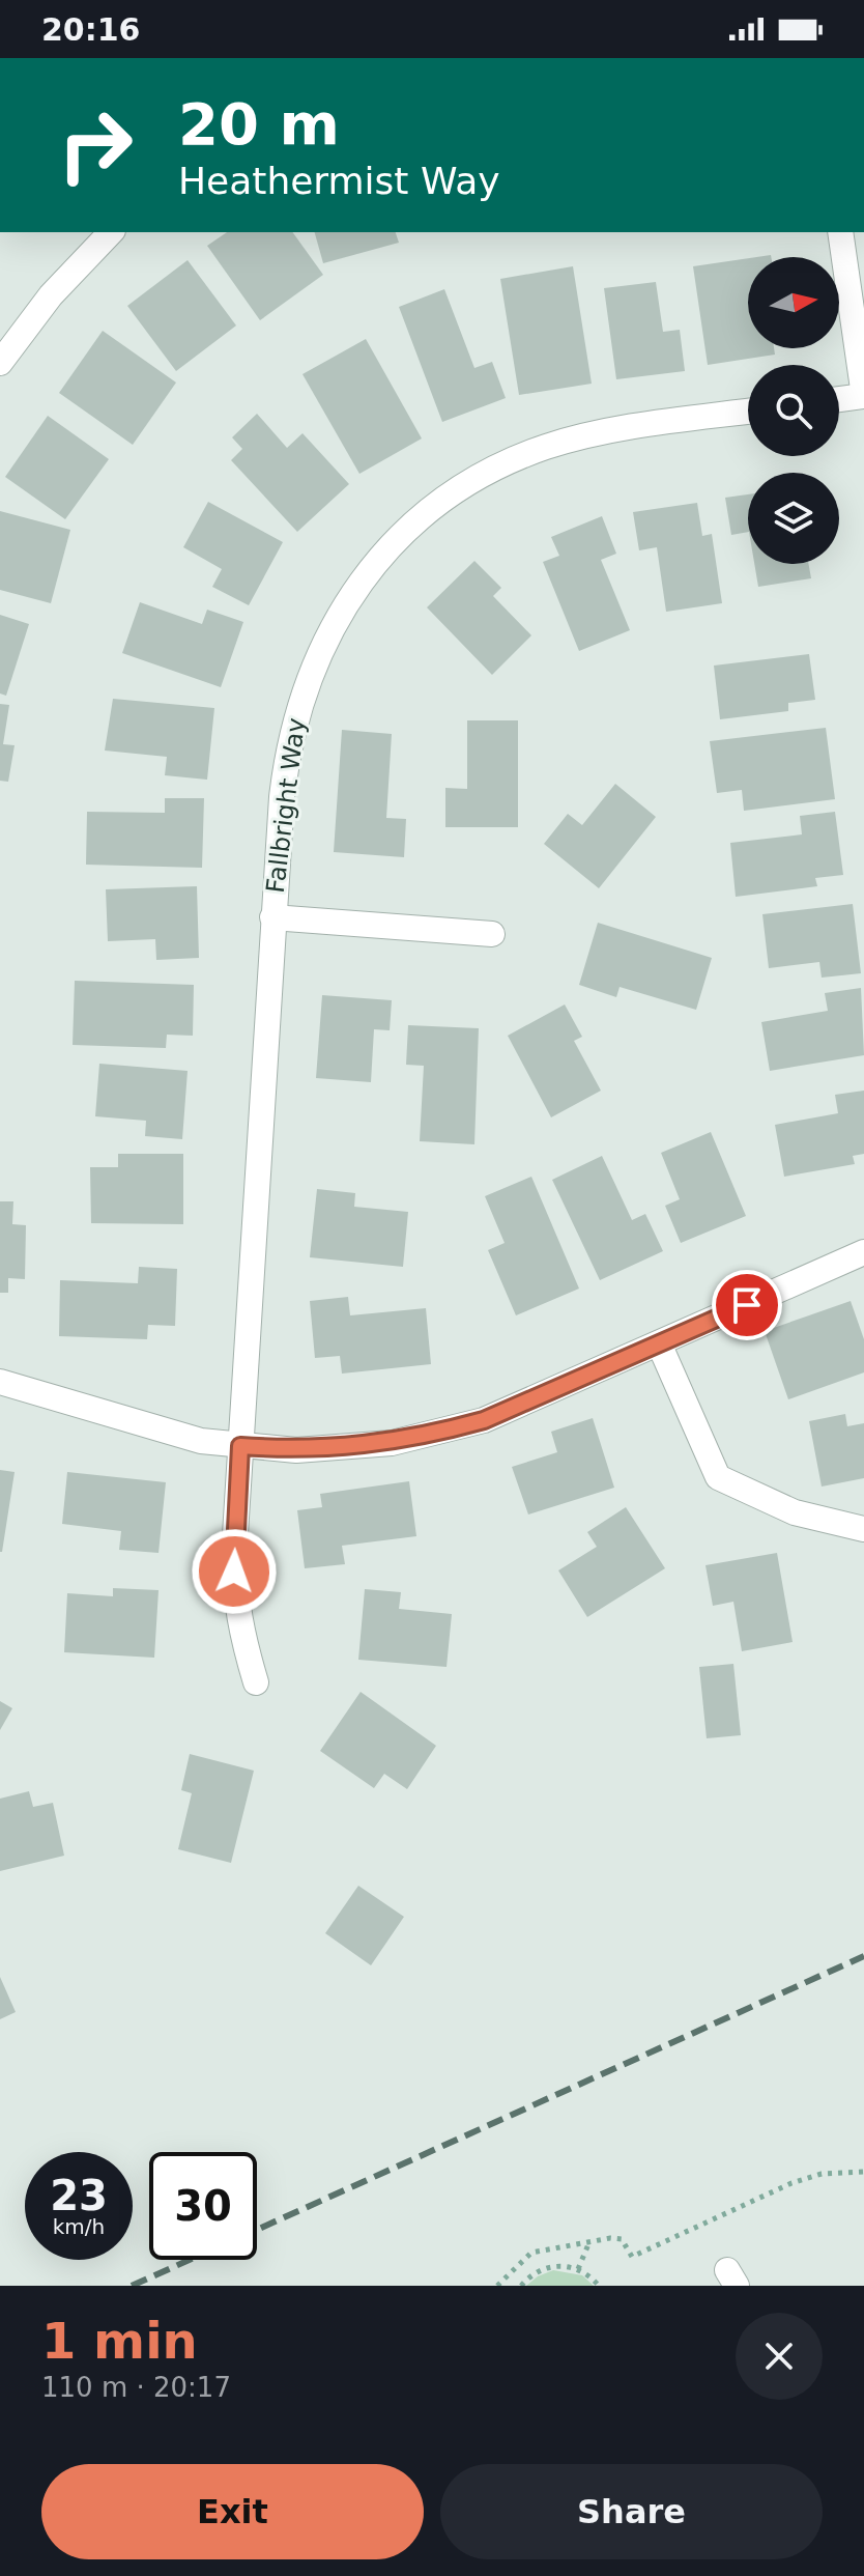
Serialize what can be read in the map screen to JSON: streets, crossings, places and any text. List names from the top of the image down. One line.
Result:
{"streets":{"street":["Fallbright Way"]},"north":"right","page":{"status":"20:16","turn":["20 m","Heathermist Way"],"speed":"23 km/h","limit":"30","heading":["1 min","110 m · 20:17"],"buttons":["Exit","Share"]}}
